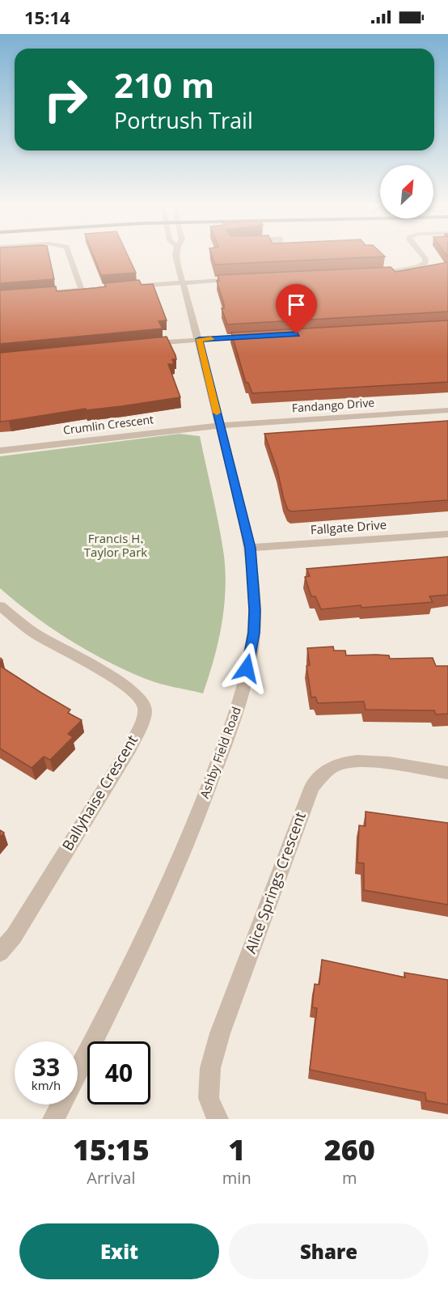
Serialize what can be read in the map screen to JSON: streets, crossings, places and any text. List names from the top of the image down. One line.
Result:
{"streets":{"street":["Fandango Drive","Crumlin Crescent","Fallgate Drive","Ashby Field Road","Ballyhaise Crescent","Alice Springs Crescent"]},"crossings":[["Fandango Drive","Crumlin Crescent"],["Fandango Drive","Ashby Field Road"],["Crumlin Crescent","Ashby Field Road"],["Fallgate Drive","Ashby Field Road"]],"parks":["Francis H. Taylor Park"],"north":"top right","page":{"status":"15:14","turn":["210 m","Portrush Trail"],"speed":"33 km/h","limit":"40","eta":["15:15","Arrival","1","min","260","m"],"buttons":["Exit","Share"]}}
